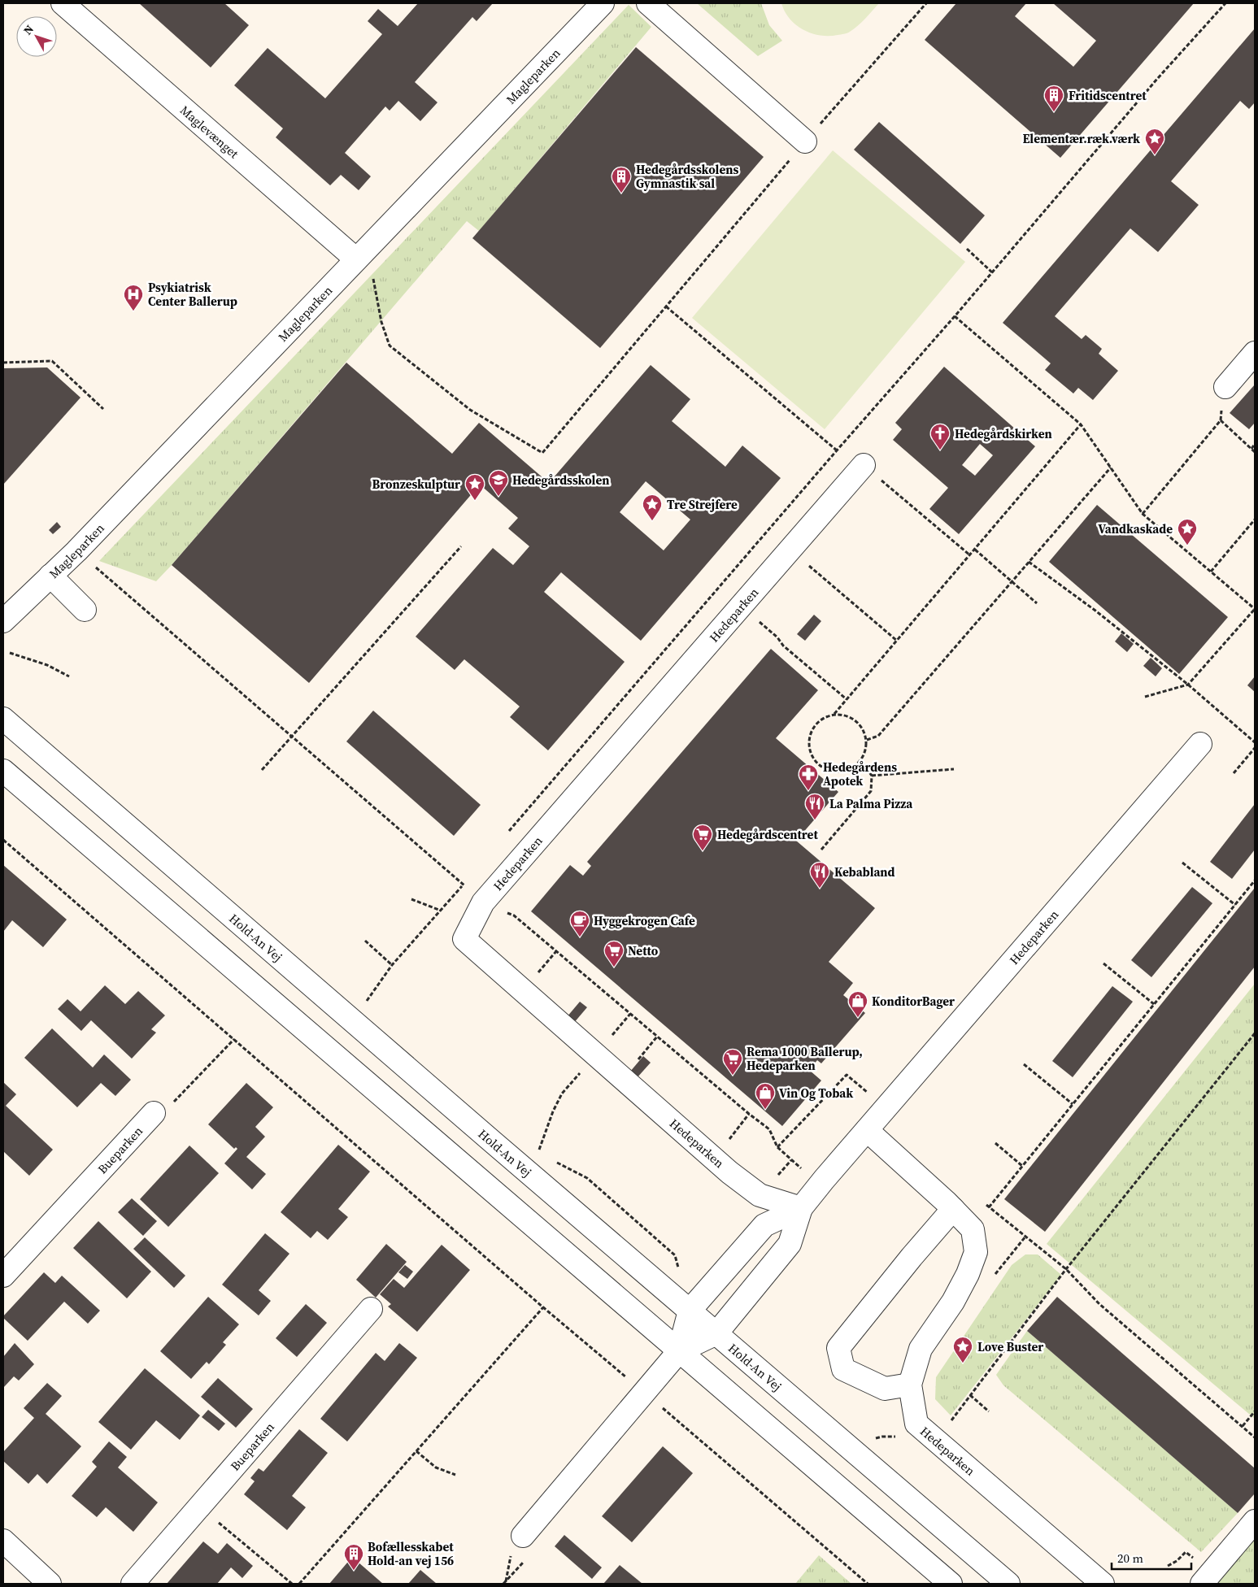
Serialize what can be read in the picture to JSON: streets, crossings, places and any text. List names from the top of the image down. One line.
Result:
{"streets":{"street":["Magleparken","Maglevænget","Hedeparken","Hold-An Vej","Bueparken"]},"crossings":[["Magleparken","Maglevænget"],["Hedeparken","Hold-An Vej"]],"places":{"building":["Fritidscentret","Hedegårdsskolens Gymnastik sal","Bofællesskabet Hold-an vej 156"],"place":["Elementær.ræk.værk","Bronzeskulptur","Tre Strejfere","Vandkaskade","Love Buster"],"hospital":["Psykiatrisk Center Ballerup"],"church":["Hedegårdskirken"],"school or university":["Hedegårdsskolen"],"pharmacy":["Hedegårdens Apotek"],"restaurant":["La Palma Pizza","Kebabland"],"supermarket":["Hedegårdscentret","Netto","Rema 1000 Ballerup, Hedeparken"],"cafe":["Hyggekrogen Cafe"],"shop":["KonditorBager","Vin Og Tobak"]},"scale_bar":"20 m","north":"top left"}
